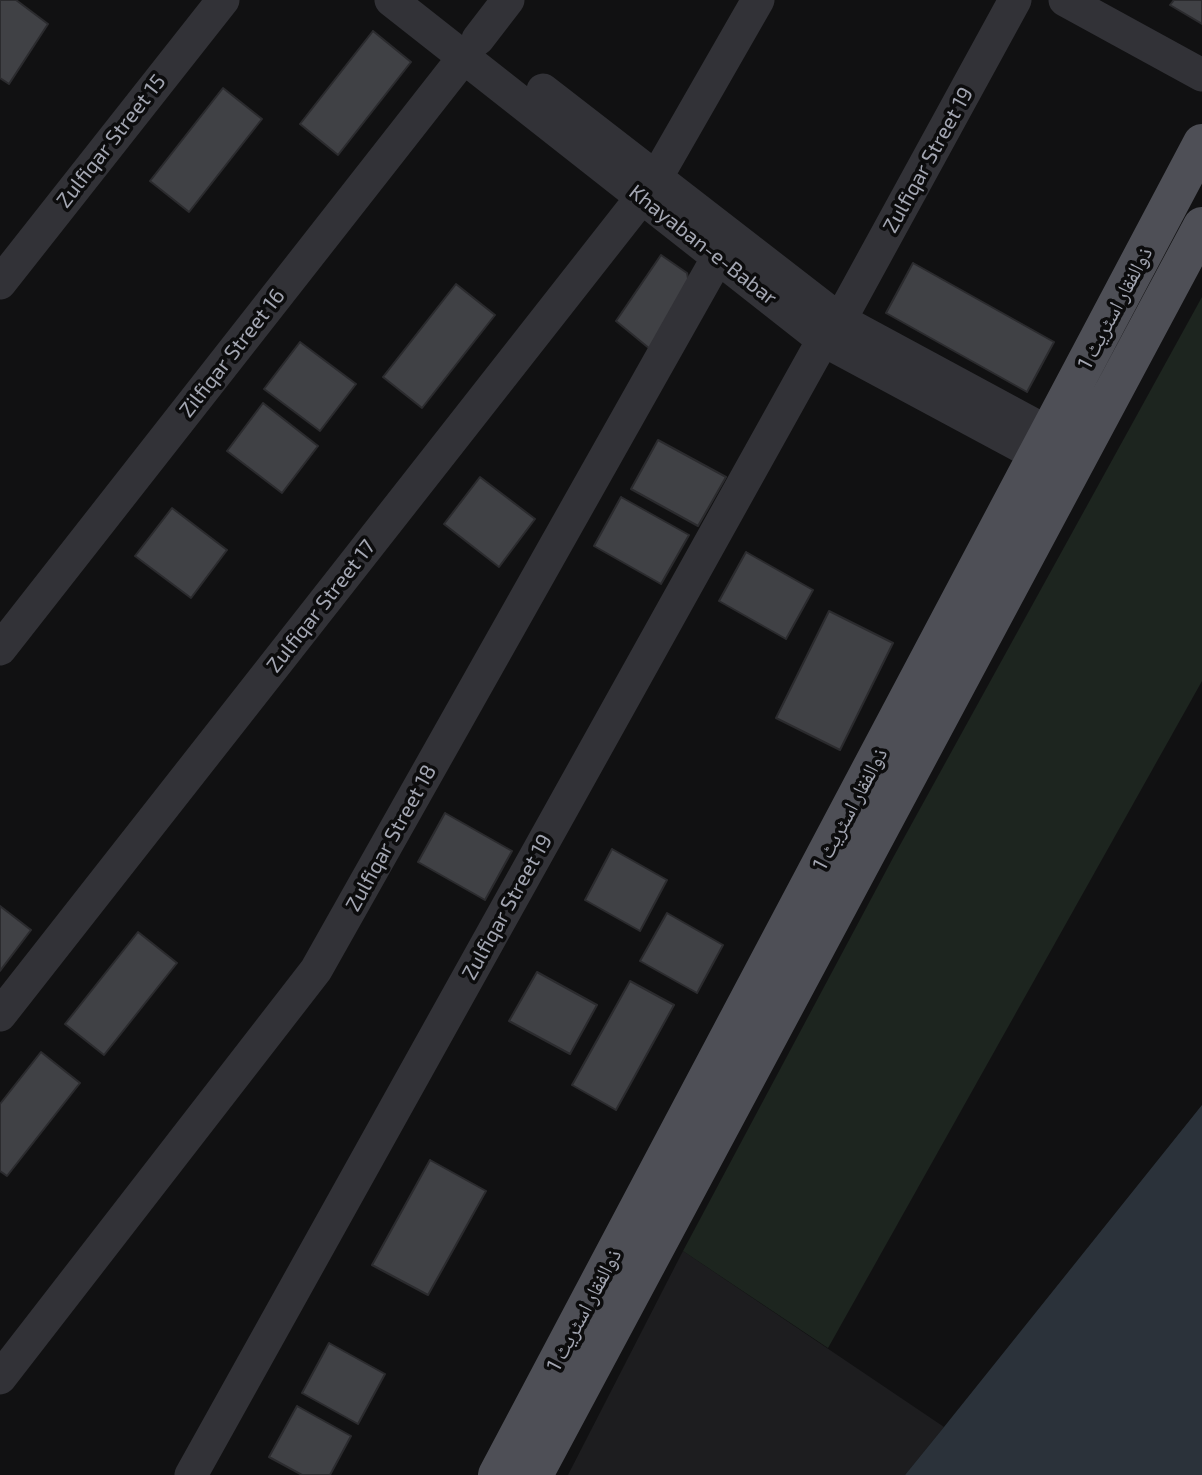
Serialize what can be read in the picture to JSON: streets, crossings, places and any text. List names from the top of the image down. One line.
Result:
{"streets":{"main road":["ذوالفقار اسٹریٹ 1"],"street":["Zulfiqar Street 15","Zulfiqar Street 19","Khayaban-e-Babar","Zilfiqar Street 16","Zulfiqar Street 17","Zulfiqar Street 18"]},"crossings":[["Zulfiqar Street 19","Khayaban-e-Babar"],["Khayaban-e-Babar","ذوالفقار اسٹریٹ 1"],["Khayaban-e-Babar","Zilfiqar Street 16"],["Khayaban-e-Babar","Zulfiqar Street 17"],["Khayaban-e-Babar","Zulfiqar Street 18"]]}
